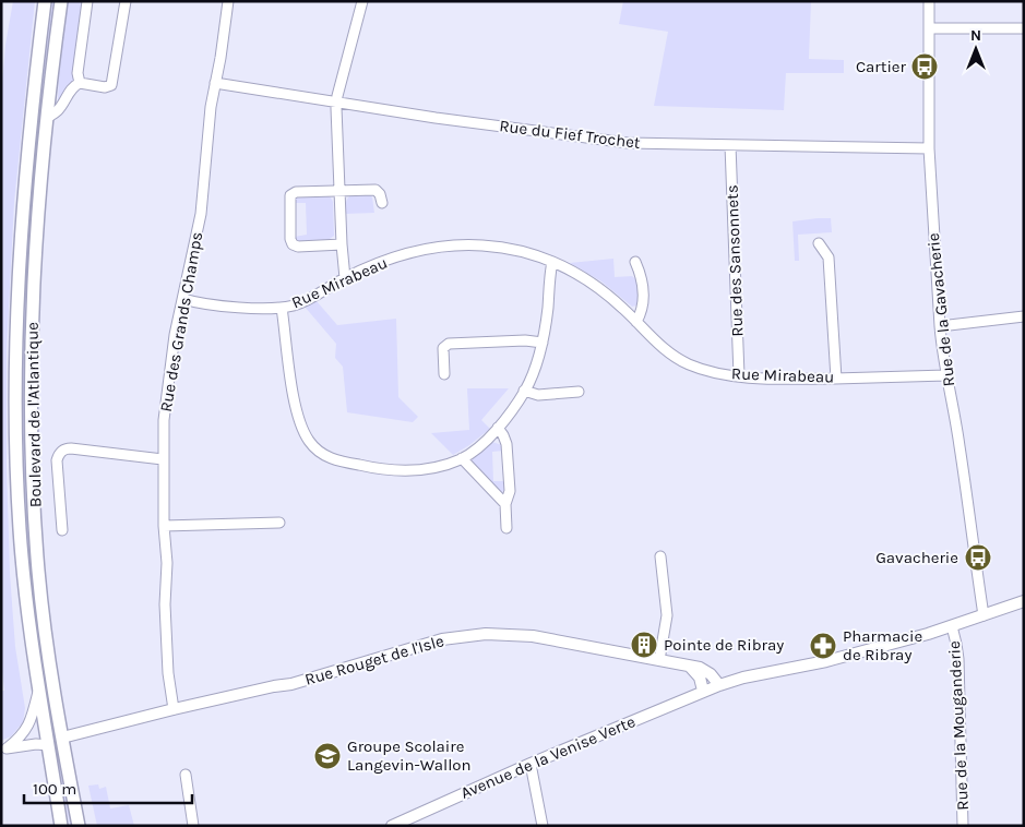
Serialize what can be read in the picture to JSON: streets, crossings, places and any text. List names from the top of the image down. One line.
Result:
{"streets":{"main road":["Boulevard de l'Atlantique"],"street":["Rue du Fief Trochet","Rue des Sansonnets","Rue Mirabeau","Rue de la Gavacherie","Rue des Grands Champs","Rue Rouget de l'Isle","Rue de la Mouganderie","Avenue de la Venise Verte"]},"crossings":[["Rue du Fief Trochet","Rue des Sansonnets"],["Rue du Fief Trochet","Rue de la Gavacherie"],["Rue du Fief Trochet","Rue des Grands Champs"],["Rue des Sansonnets","Rue Mirabeau"],["Rue Mirabeau","Rue de la Gavacherie"],["Rue Mirabeau","Rue des Grands Champs"],["Rue de la Gavacherie","Avenue de la Venise Verte"],["Rue des Grands Champs","Rue Rouget de l'Isle"],["Boulevard de l'Atlantique","Rue Rouget de l'Isle"],["Rue Rouget de l'Isle","Avenue de la Venise Verte"],["Rue de la Mouganderie","Avenue de la Venise Verte"]],"places":{"bus stop":["Cartier","Gavacherie"],"building":["Pointe de Ribray"],"pharmacy":["Pharmacie de Ribray"],"school or university":["Groupe Scolaire Langevin-Wallon"]},"scale_bar":"100 m","north":"top"}
